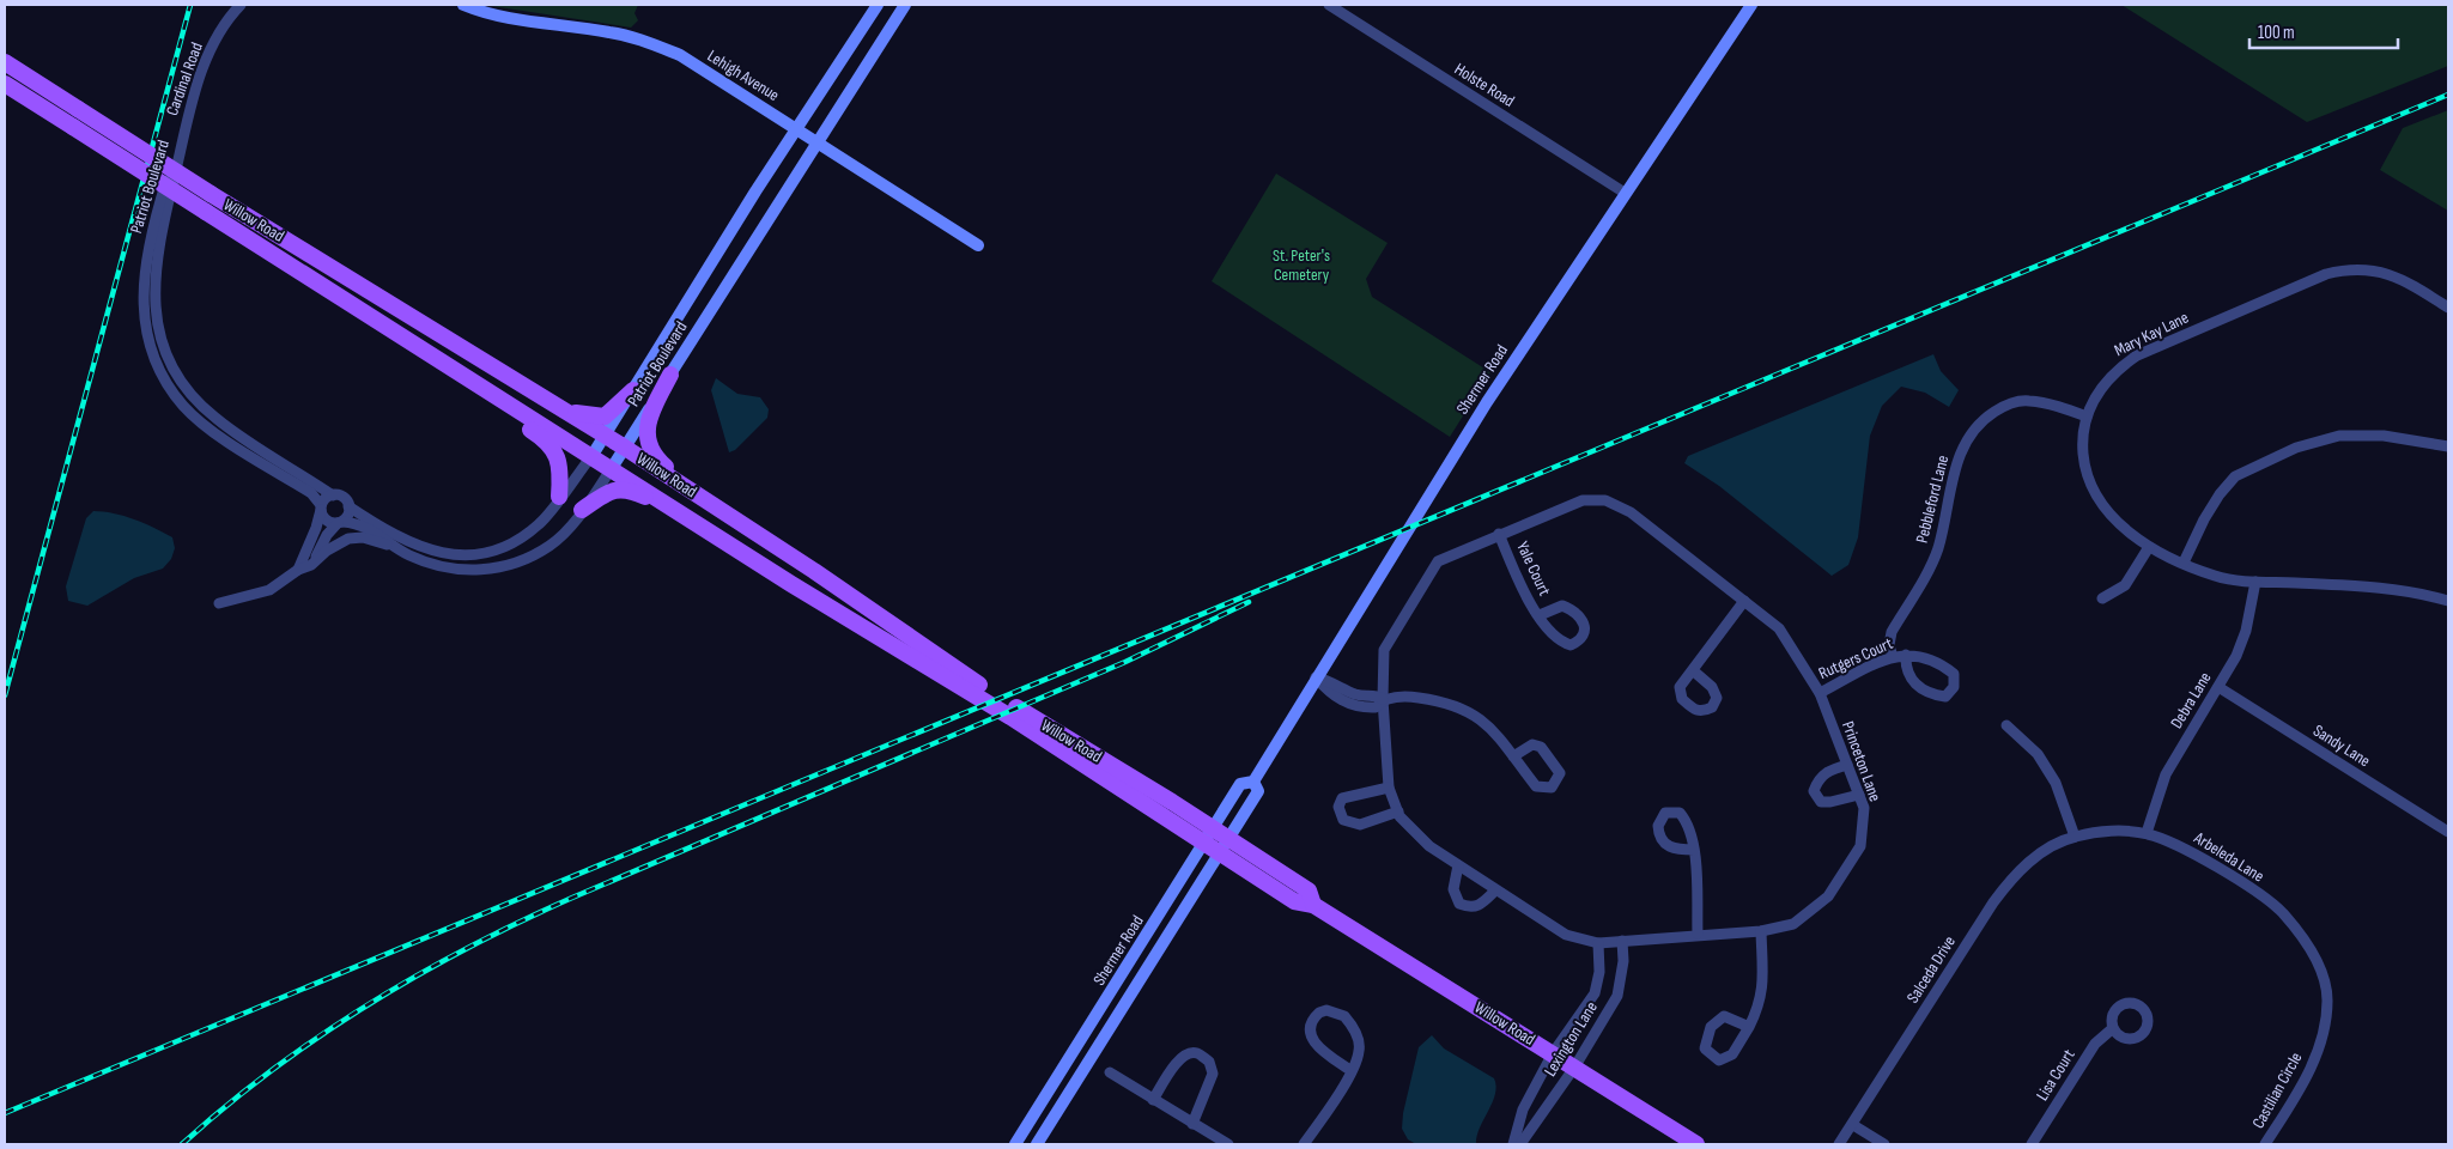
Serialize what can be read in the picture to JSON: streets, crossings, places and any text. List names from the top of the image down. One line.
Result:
{"streets":{"main road":["Lehigh Avenue","Patriot Boulevard","Willow Road","Shermer Road"],"street":["Cardinal Road","Holste Road","Mary Kay Lane","Pebbleford Lane","Yale Court","Rutgers Court","Debra Lane","Sandy Lane","Princeton Lane","Arbeleda Lane","Salceda Drive","Lexington Lane","Lisa Court","Castilian Circle"]},"crossings":[["Lehigh Avenue","Patriot Boulevard"],["Cardinal Road","Patriot Boulevard"],["Holste Road","Shermer Road"],["Patriot Boulevard","Willow Road"],["Willow Road","Shermer Road"],["Willow Road","Lexington Lane"],["Mary Kay Lane","Pebbleford Lane"],["Mary Kay Lane","Debra Lane"],["Pebbleford Lane","Rutgers Court"],["Yale Court","Princeton Lane"],["Rutgers Court","Princeton Lane"],["Debra Lane","Sandy Lane"],["Debra Lane","Arbeleda Lane"],["Princeton Lane","Lexington Lane"],["Arbeleda Lane","Salceda Drive"],["Arbeleda Lane","Castilian Circle"]],"parks":["St. Peter's Cemetery"],"scale_bar":"100 m"}
